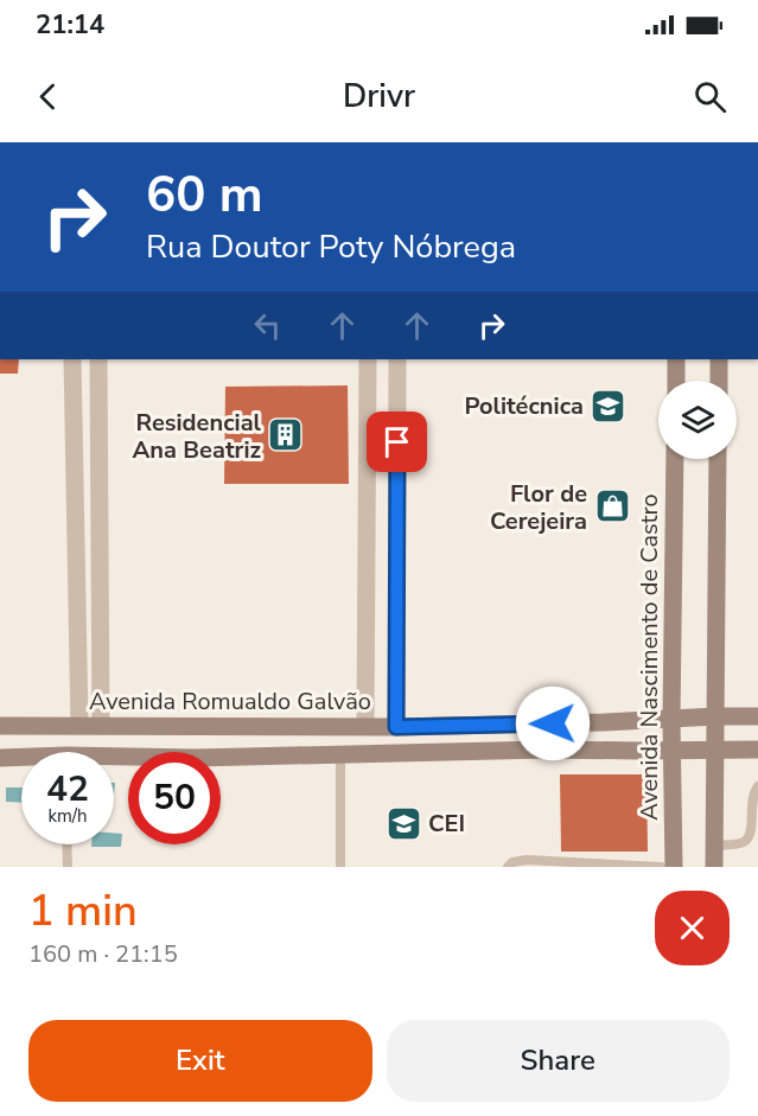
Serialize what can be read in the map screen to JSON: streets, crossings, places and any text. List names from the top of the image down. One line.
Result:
{"streets":{"main road":["Avenida Nascimento de Castro","Avenida Romualdo Galvão"]},"crossings":[["Avenida Nascimento de Castro","Avenida Romualdo Galvão"]],"places":{"school or university":["Politécnica","CEI"],"building":["Residencial Ana Beatriz"],"shop":["Flor de Cerejeira"]},"page":{"status":"21:14","header":"Drivr","turn":["60 m","Rua Doutor Poty Nóbrega"],"speed":"42 km/h","limit":"50","heading":["1 min","160 m · 21:15"],"buttons":["Exit","Share"]}}
